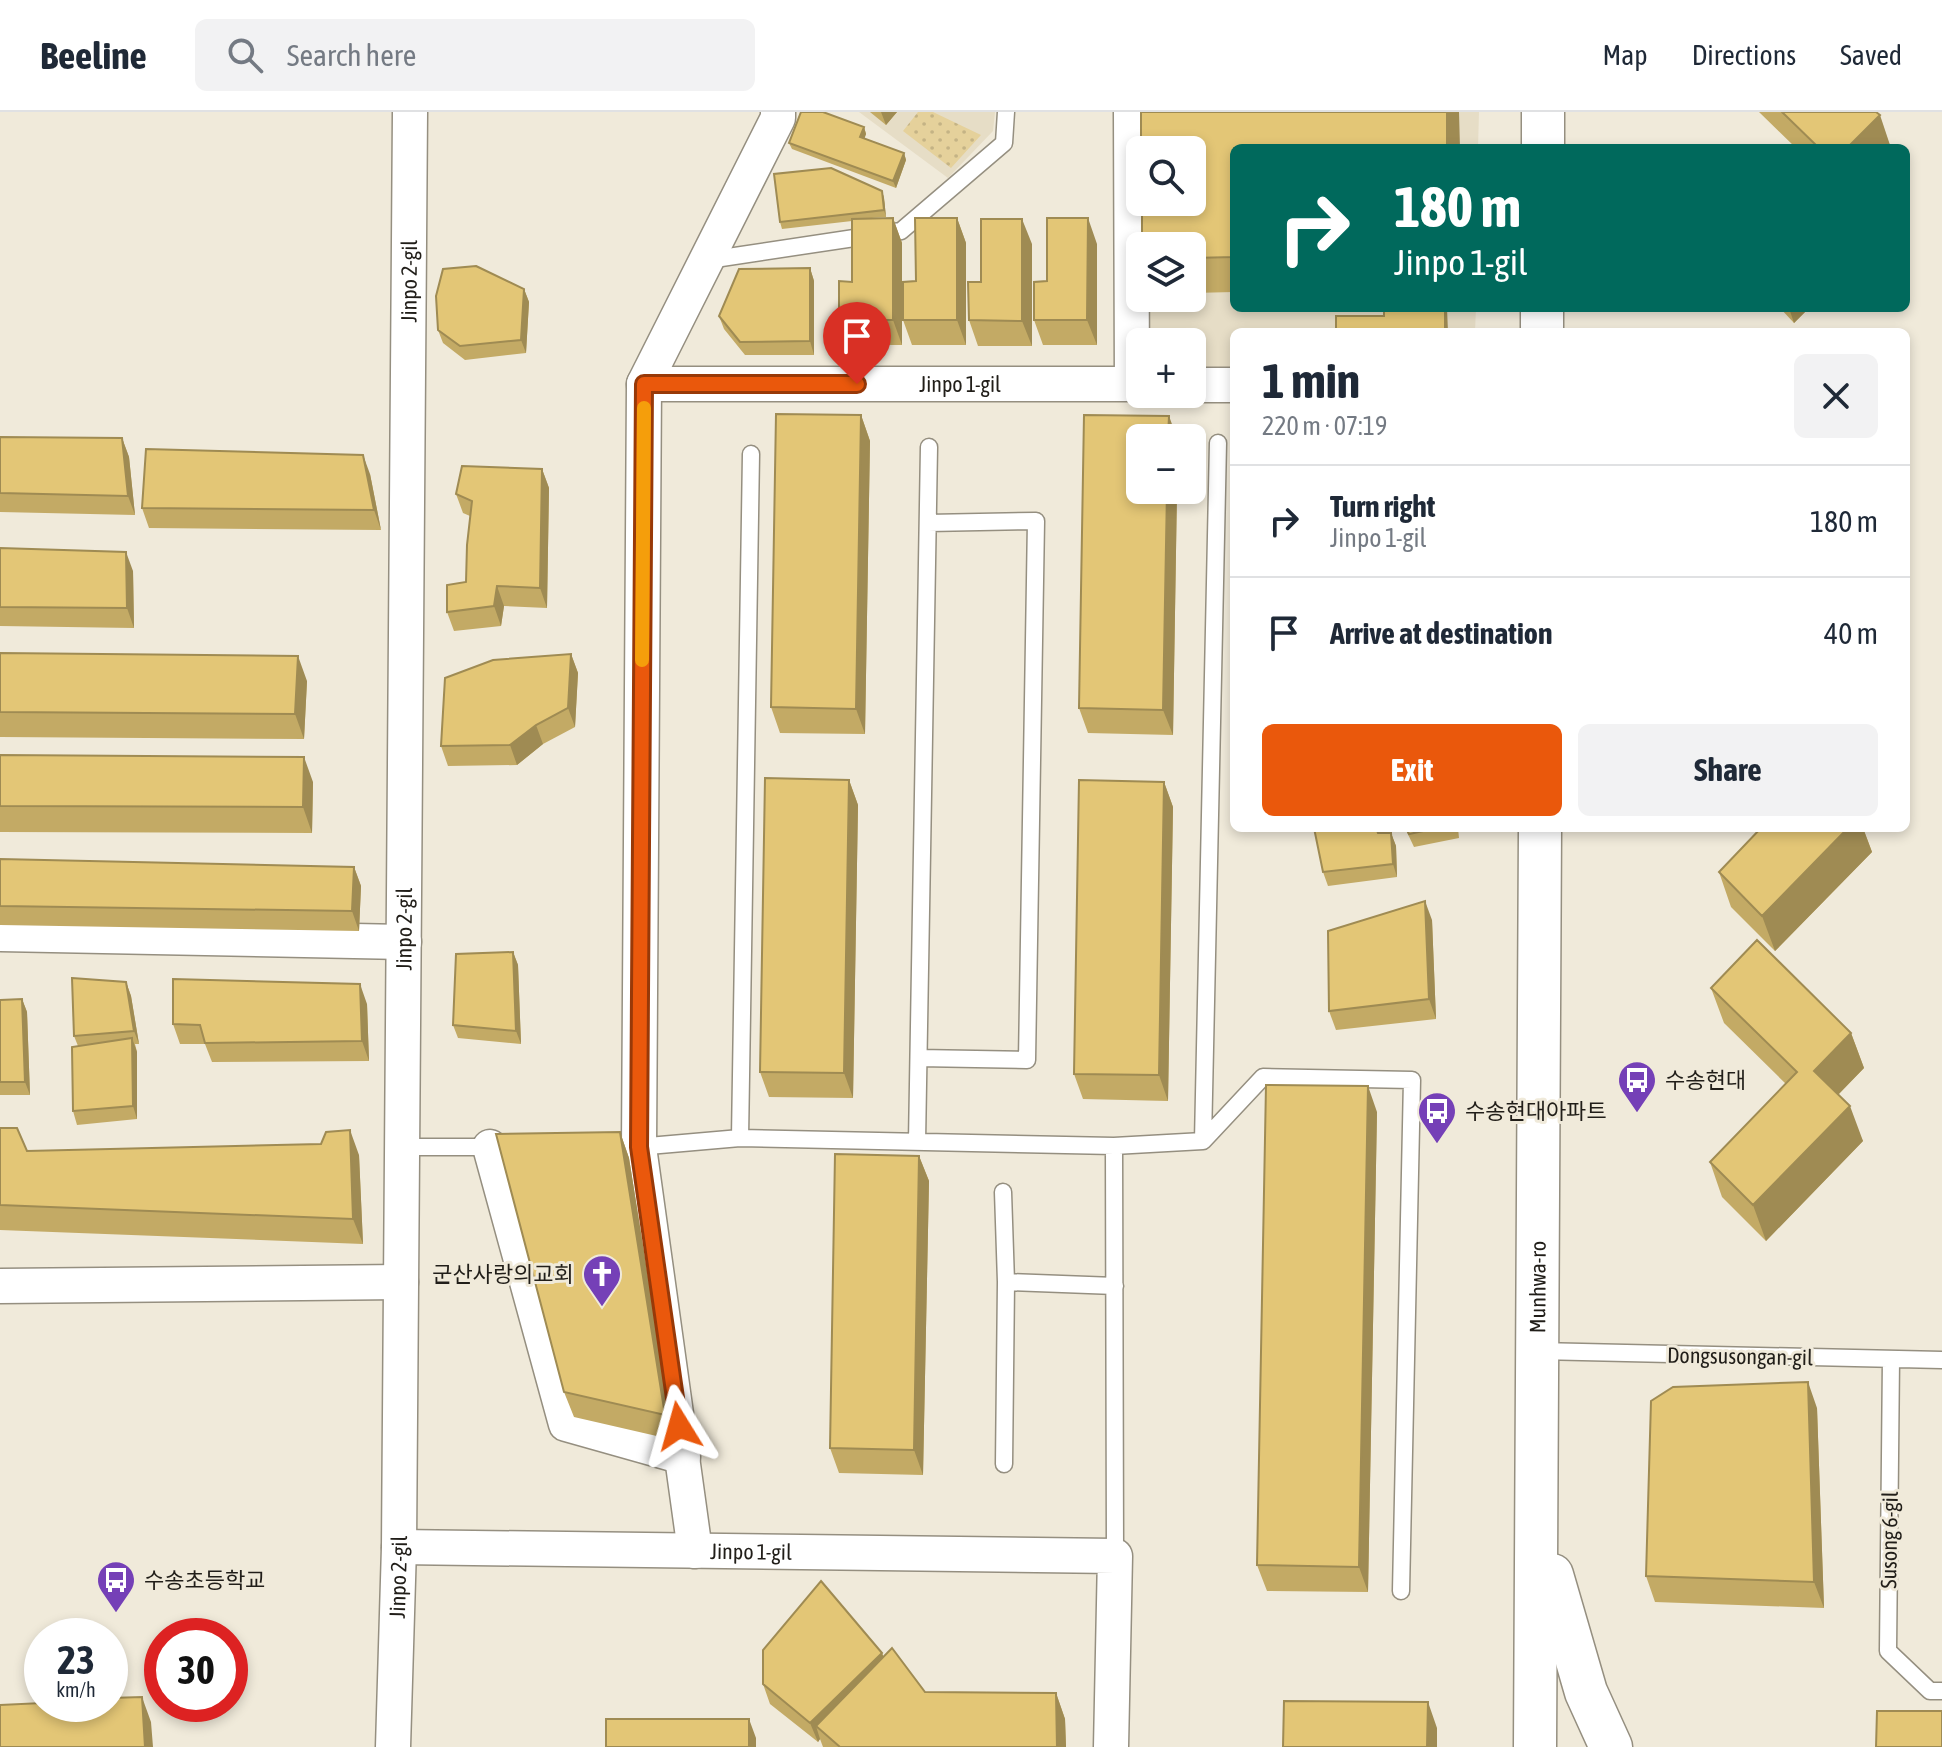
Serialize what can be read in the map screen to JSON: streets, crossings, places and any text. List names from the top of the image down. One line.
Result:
{"streets":{"street":["Jinpo 2-gil","Jinpo 1-gil","Munhwa-ro"],"lane":["Dongsusongan-gil","Susong 6-gil"]},"crossings":[["Munhwa-ro","Dongsusongan-gil"],["Dongsusongan-gil","Susong 6-gil"]],"places":{"bus stop":["수송현대","수송현대아파트","수송초등학교"],"church":["군산사랑의교회"]},"page":{"header":"Beeline","search":"Search here","nav":["Map","Directions","Saved"],"map_buttons":["+","−"],"turn":["180 m","Jinpo 1-gil"],"heading":["1 min","220 m · 07:19"],"list":[{"name":"Turn right","note":"Jinpo 1-gil","value":"180 m"},{"name":"Arrive at destination","value":"40 m"}],"buttons":["Exit","Share"],"speed":"23 km/h","limit":"30"}}
